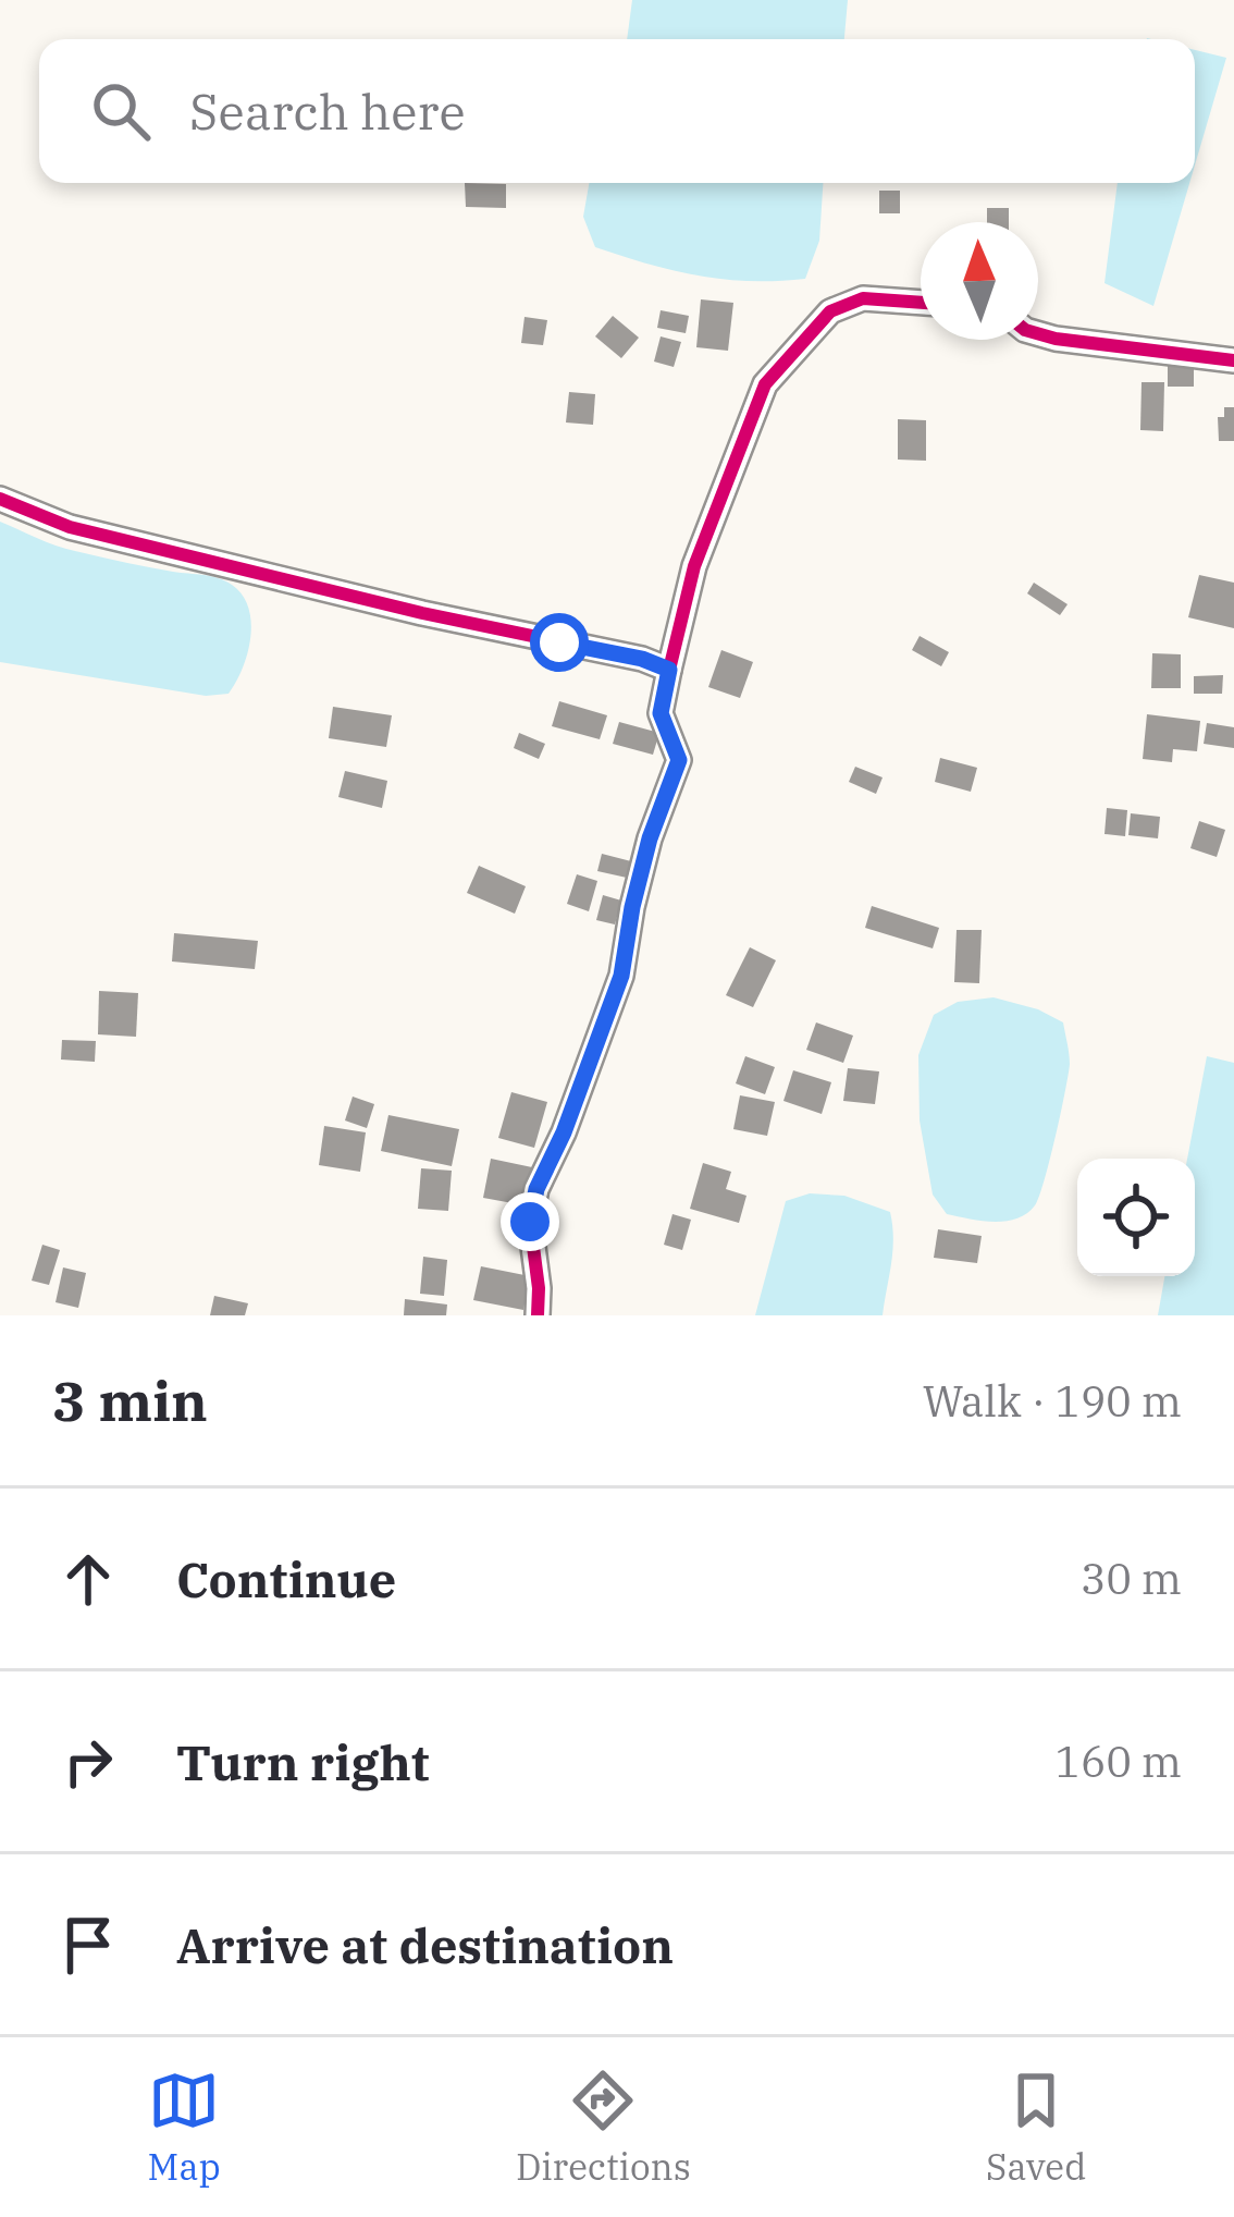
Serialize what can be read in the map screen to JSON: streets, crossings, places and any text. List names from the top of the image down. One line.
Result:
{"north":"top","page":{"search":"Search here","heading":["3 min","Walk · 190 m"],"list":[["Continue","30 m"],["Turn right","160 m"],"Arrive at destination"],"nav":["Map","Directions","Saved"]}}
